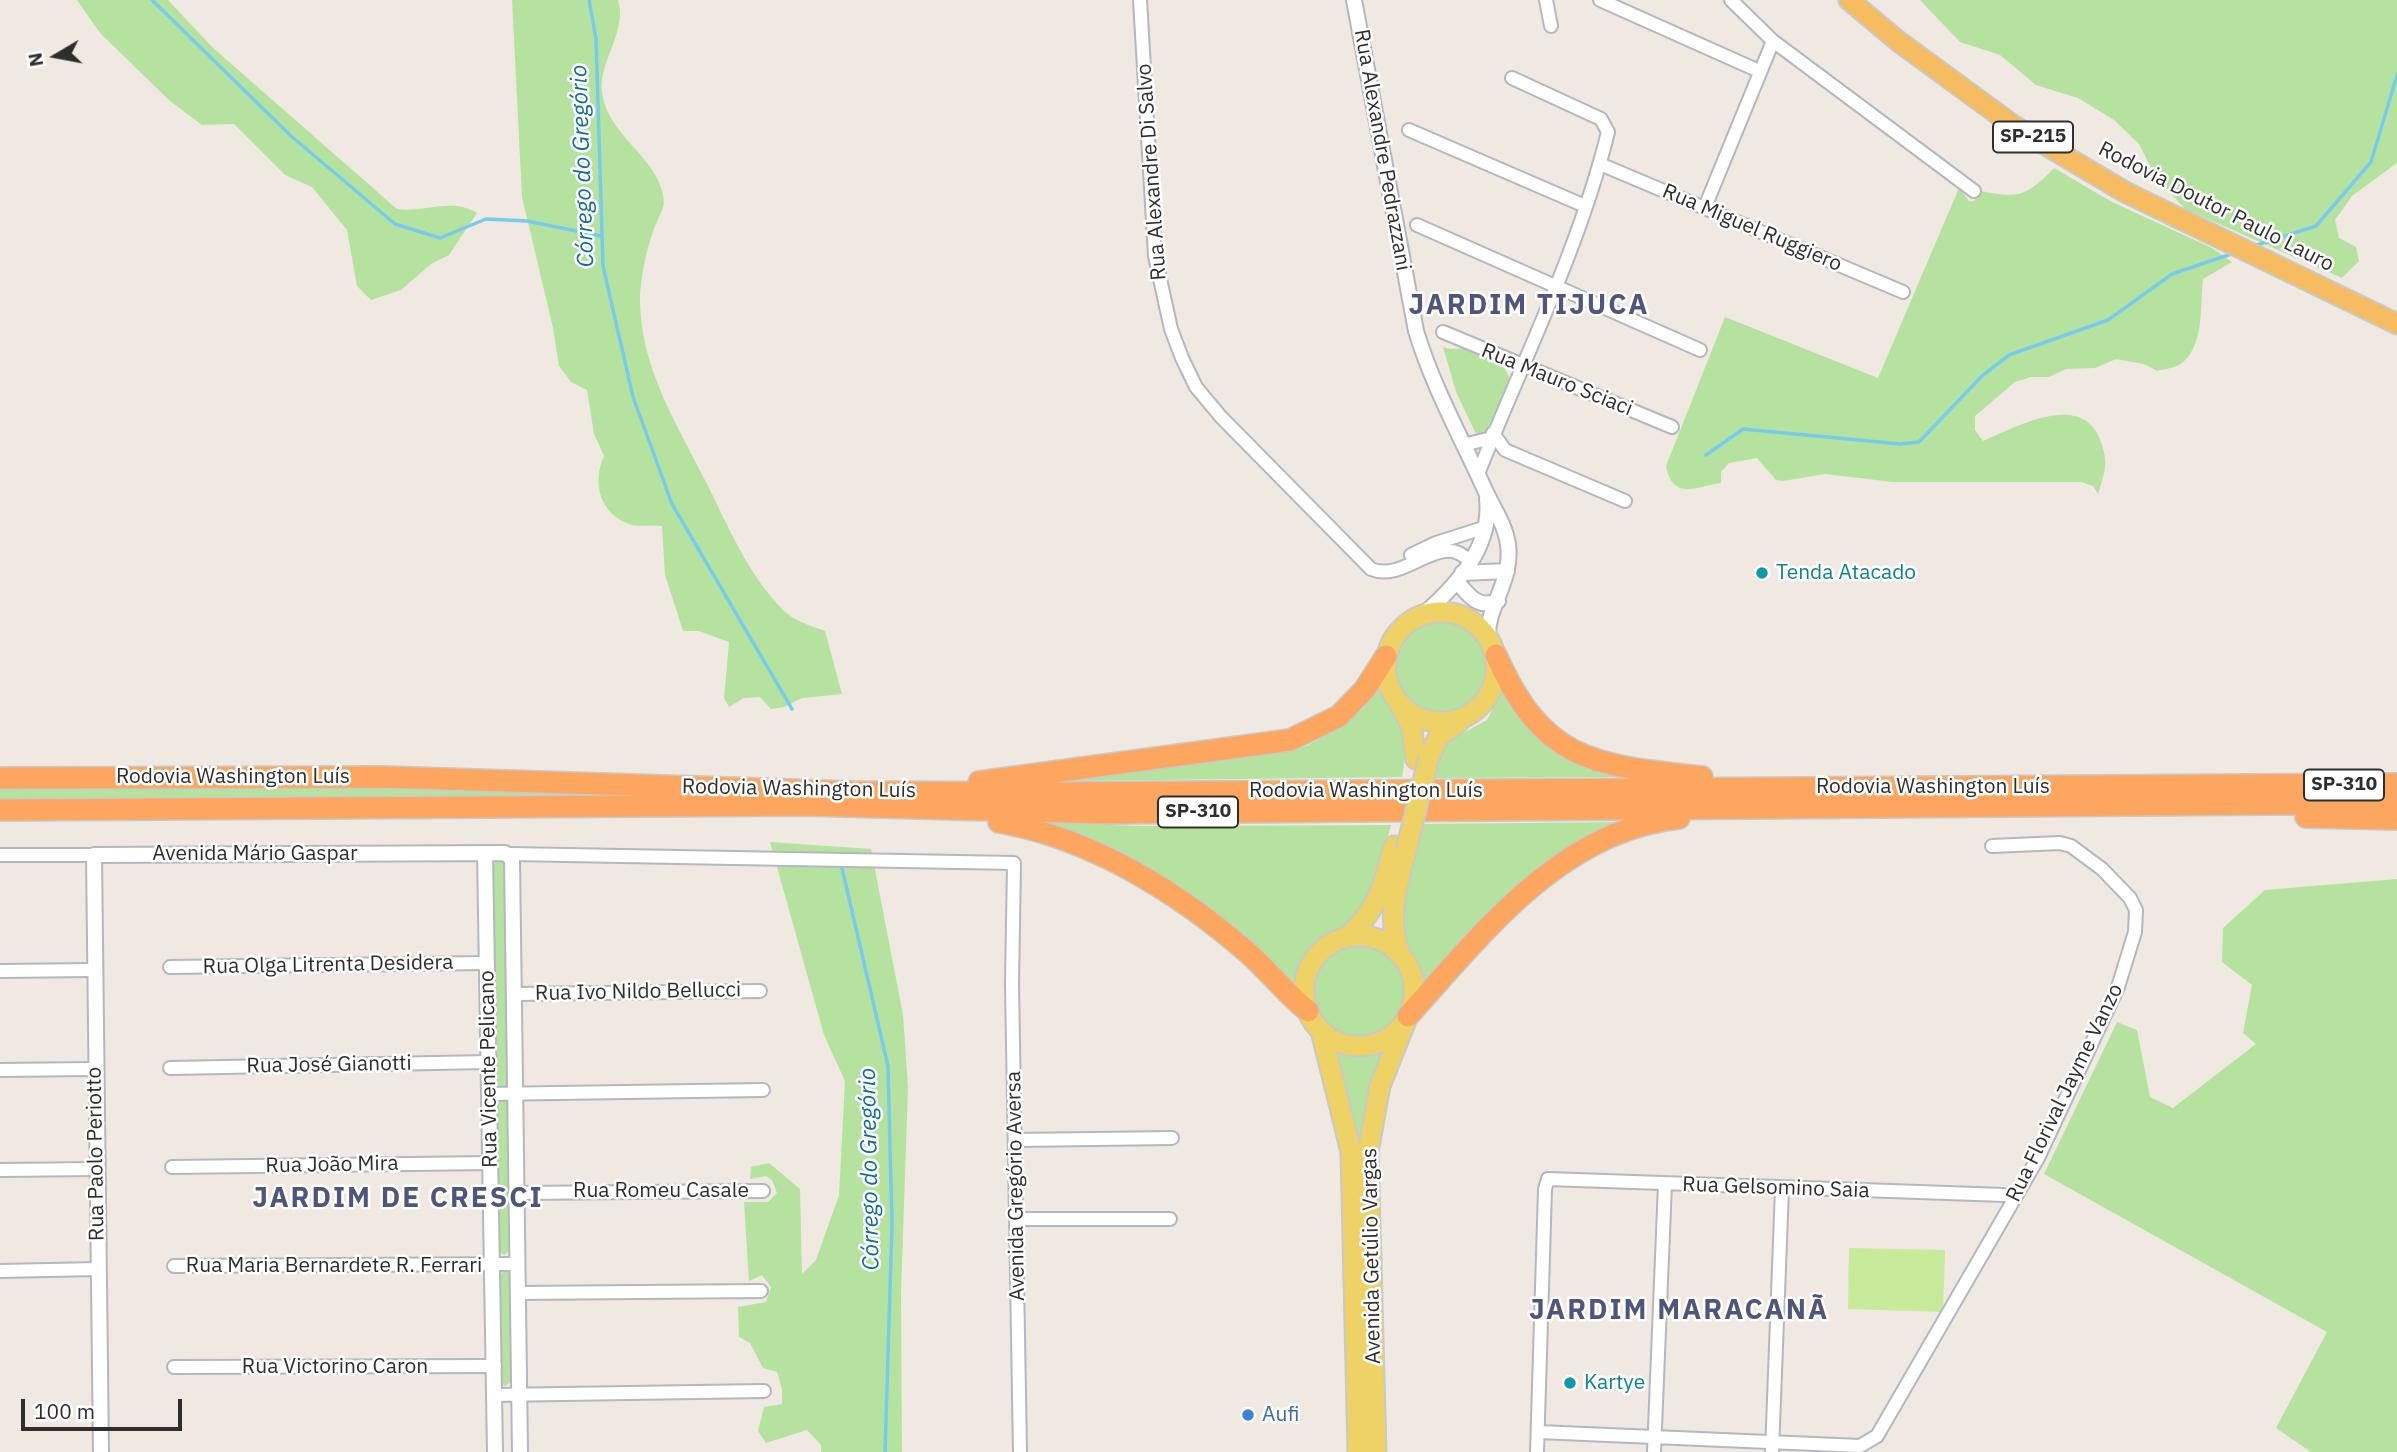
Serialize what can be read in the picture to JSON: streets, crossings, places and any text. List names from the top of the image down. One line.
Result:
{"streets":{"highway":["SP-215","Rodovia Doutor Paulo Lauro","Rodovia Washington Luís","SP-310"],"main road":["Avenida Getúlio Vargas"],"street":["Rua Alexandre Pedrazzani","Rua Alexandre Di Salvo","Rua Miguel Ruggiero","Rua Mauro Sciaci","Avenida Mário Gaspar","Rua Olga Litrenta Desidera","Rua Ivo Nildo Bellucci","Rua José Gianotti","Rua Vicente Pelicano","Rua Florival Jayme Vanzo","Rua Paolo Periotto","Rua João Mira","Avenida Gregório Aversa","Rua Gelsomino Saia","Rua Romeu Casale","Rua Maria Bernardete R. Ferrari","Rua Victorino Caron"]},"crossings":[["Avenida Mário Gaspar","Rua Vicente Pelicano"],["Avenida Mário Gaspar","Rua Paolo Periotto"],["Avenida Mário Gaspar","Avenida Gregório Aversa"],["Rua Olga Litrenta Desidera","Rua Vicente Pelicano"],["Rua Ivo Nildo Bellucci","Rua Vicente Pelicano"],["Rua José Gianotti","Rua Vicente Pelicano"],["Rua Vicente Pelicano","Rua João Mira"],["Rua Vicente Pelicano","Avenida Gregório Aversa"],["Rua Vicente Pelicano","Rua Romeu Casale"],["Rua Vicente Pelicano","Rua Maria Bernardete R. Ferrari"],["Rua Vicente Pelicano","Rua Victorino Caron"]],"districts":["JARDIM TIJUCA","JARDIM DE CRESCI","JARDIM MARACANÃ"],"water":["Córrego do Gregório"],"places":["Tenda Atacado","Kartye","Aufi"],"scale_bar":"100 m","north":"left"}
